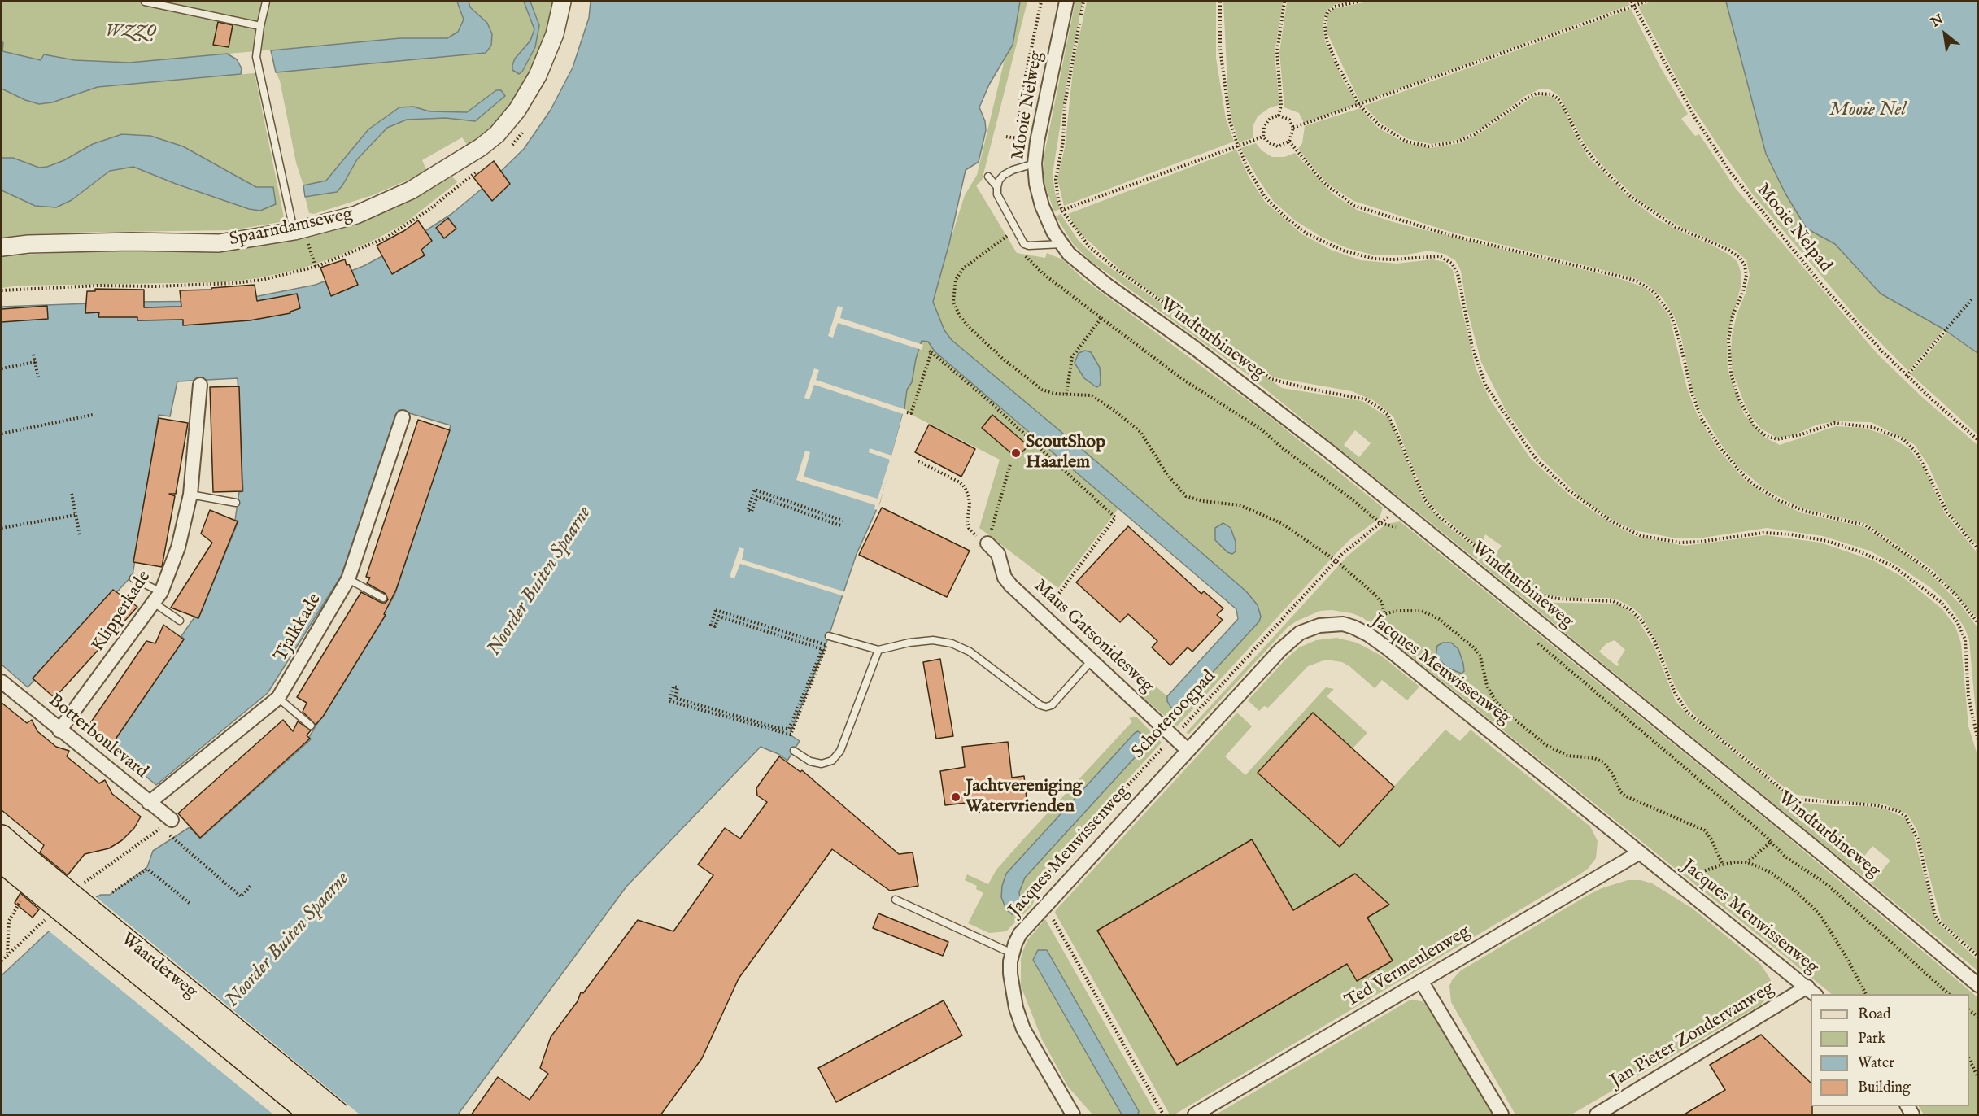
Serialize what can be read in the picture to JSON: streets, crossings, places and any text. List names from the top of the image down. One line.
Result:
{"streets":{"main road":["Waarderweg"],"street":["Mooie Nelweg","Spaarndamseweg","Windturbineweg","Klipperkade","Tjalkkade","Maus Gatsonidesweg","Jacques Meuwissenweg","Botterboulevard","Ted Vermeulenweg","Jan Pieter Zondervanweg"],"path":["Mooie Nelpad","Schoteroogpad"]},"crossings":[["Mooie Nelweg","Windturbineweg"],["Windturbineweg","Schoteroogpad"],["Klipperkade","Botterboulevard"],["Tjalkkade","Botterboulevard"],["Maus Gatsonidesweg","Jacques Meuwissenweg"],["Maus Gatsonidesweg","Schoteroogpad"],["Jacques Meuwissenweg","Schoteroogpad"],["Jacques Meuwissenweg","Ted Vermeulenweg"],["Jacques Meuwissenweg","Jan Pieter Zondervanweg"]],"water":["Mooie Nel","Noorder Buiten Spaarne"],"parks":["WZZO"],"places":["ScoutShop Haarlem","Jachtvereniging Watervrienden"],"legend":["Road","Park","Water","Building"],"north":"top left"}
